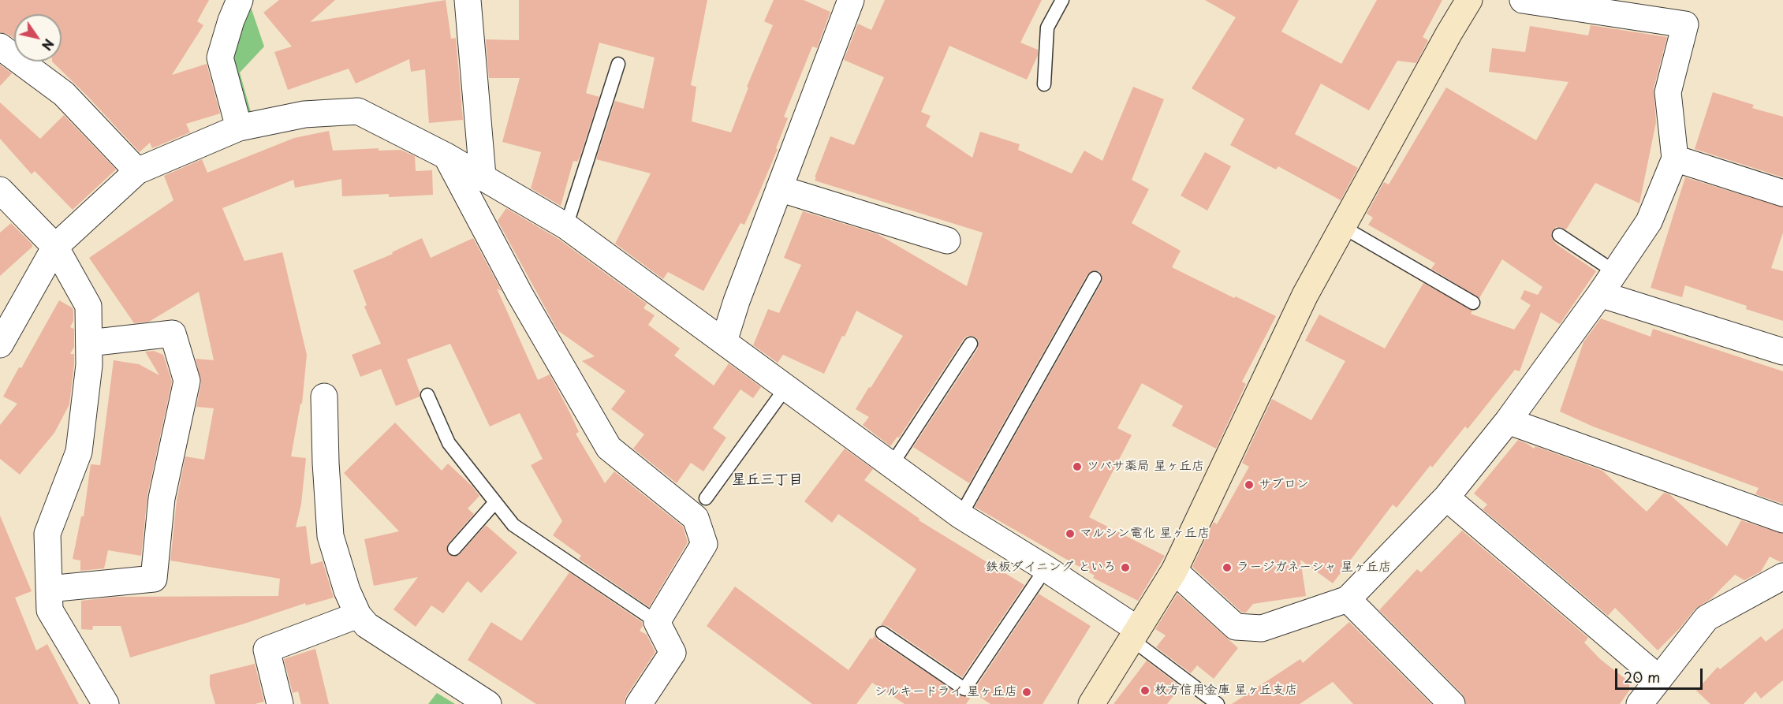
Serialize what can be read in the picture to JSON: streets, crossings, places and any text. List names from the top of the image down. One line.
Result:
{"districts":["星丘三丁目"],"places":["ツバサ薬局 星ヶ丘店","サプロン","マルシン電化 星ヶ丘店","鉄板ダイニング といろ","ラージガネーシャ 星ヶ丘店","枚方信用金庫 星ヶ丘支店","シルキードライ 星ヶ丘店"],"scale_bar":"20 m","north":"bottom right"}
